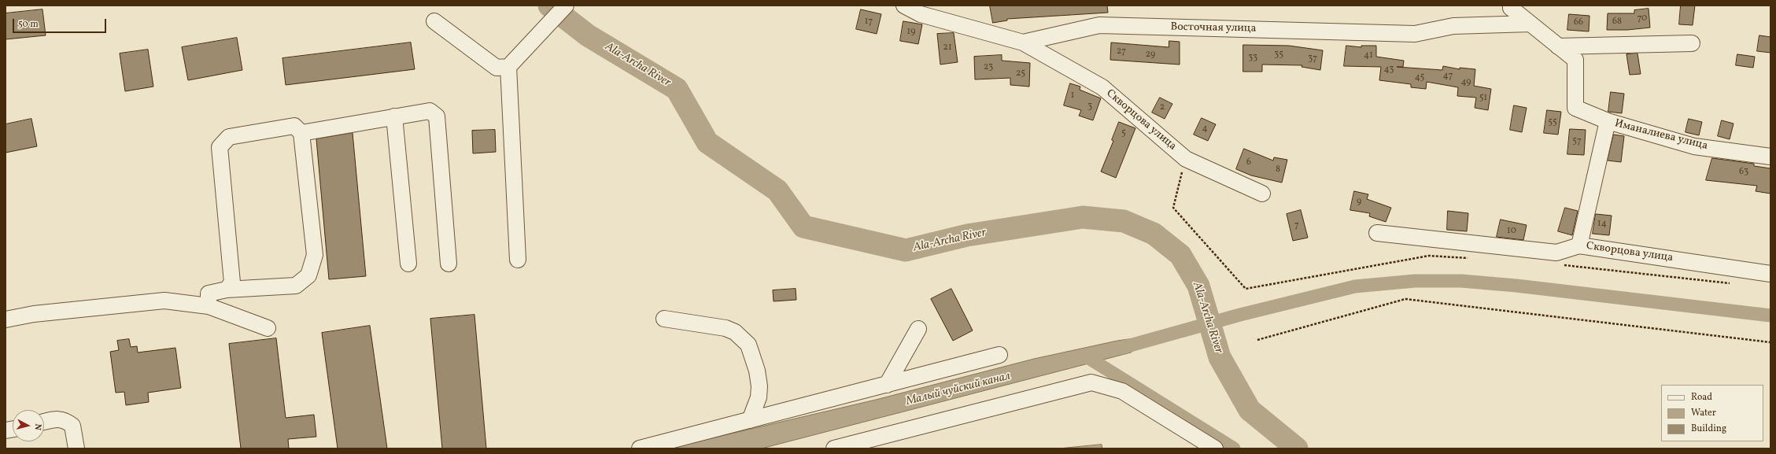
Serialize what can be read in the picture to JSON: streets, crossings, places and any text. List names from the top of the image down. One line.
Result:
{"streets":{"street":["Восточная улица","Скворцова улица","Иманалиева улица"]},"crossings":[["Восточная улица","Скворцова улица"]],"water":["Ala-Archa River","Малый чуйский канал"],"house_numbers":["70","17","68","66","19","21","27","29","35","41","33","37","23","43","25","47","45","49","1","51","3","2","55","4","5","57","6","8","63","9","14","7","10"],"legend":["Road","Water","Building"],"scale_bar":"50 m","north":"right"}
